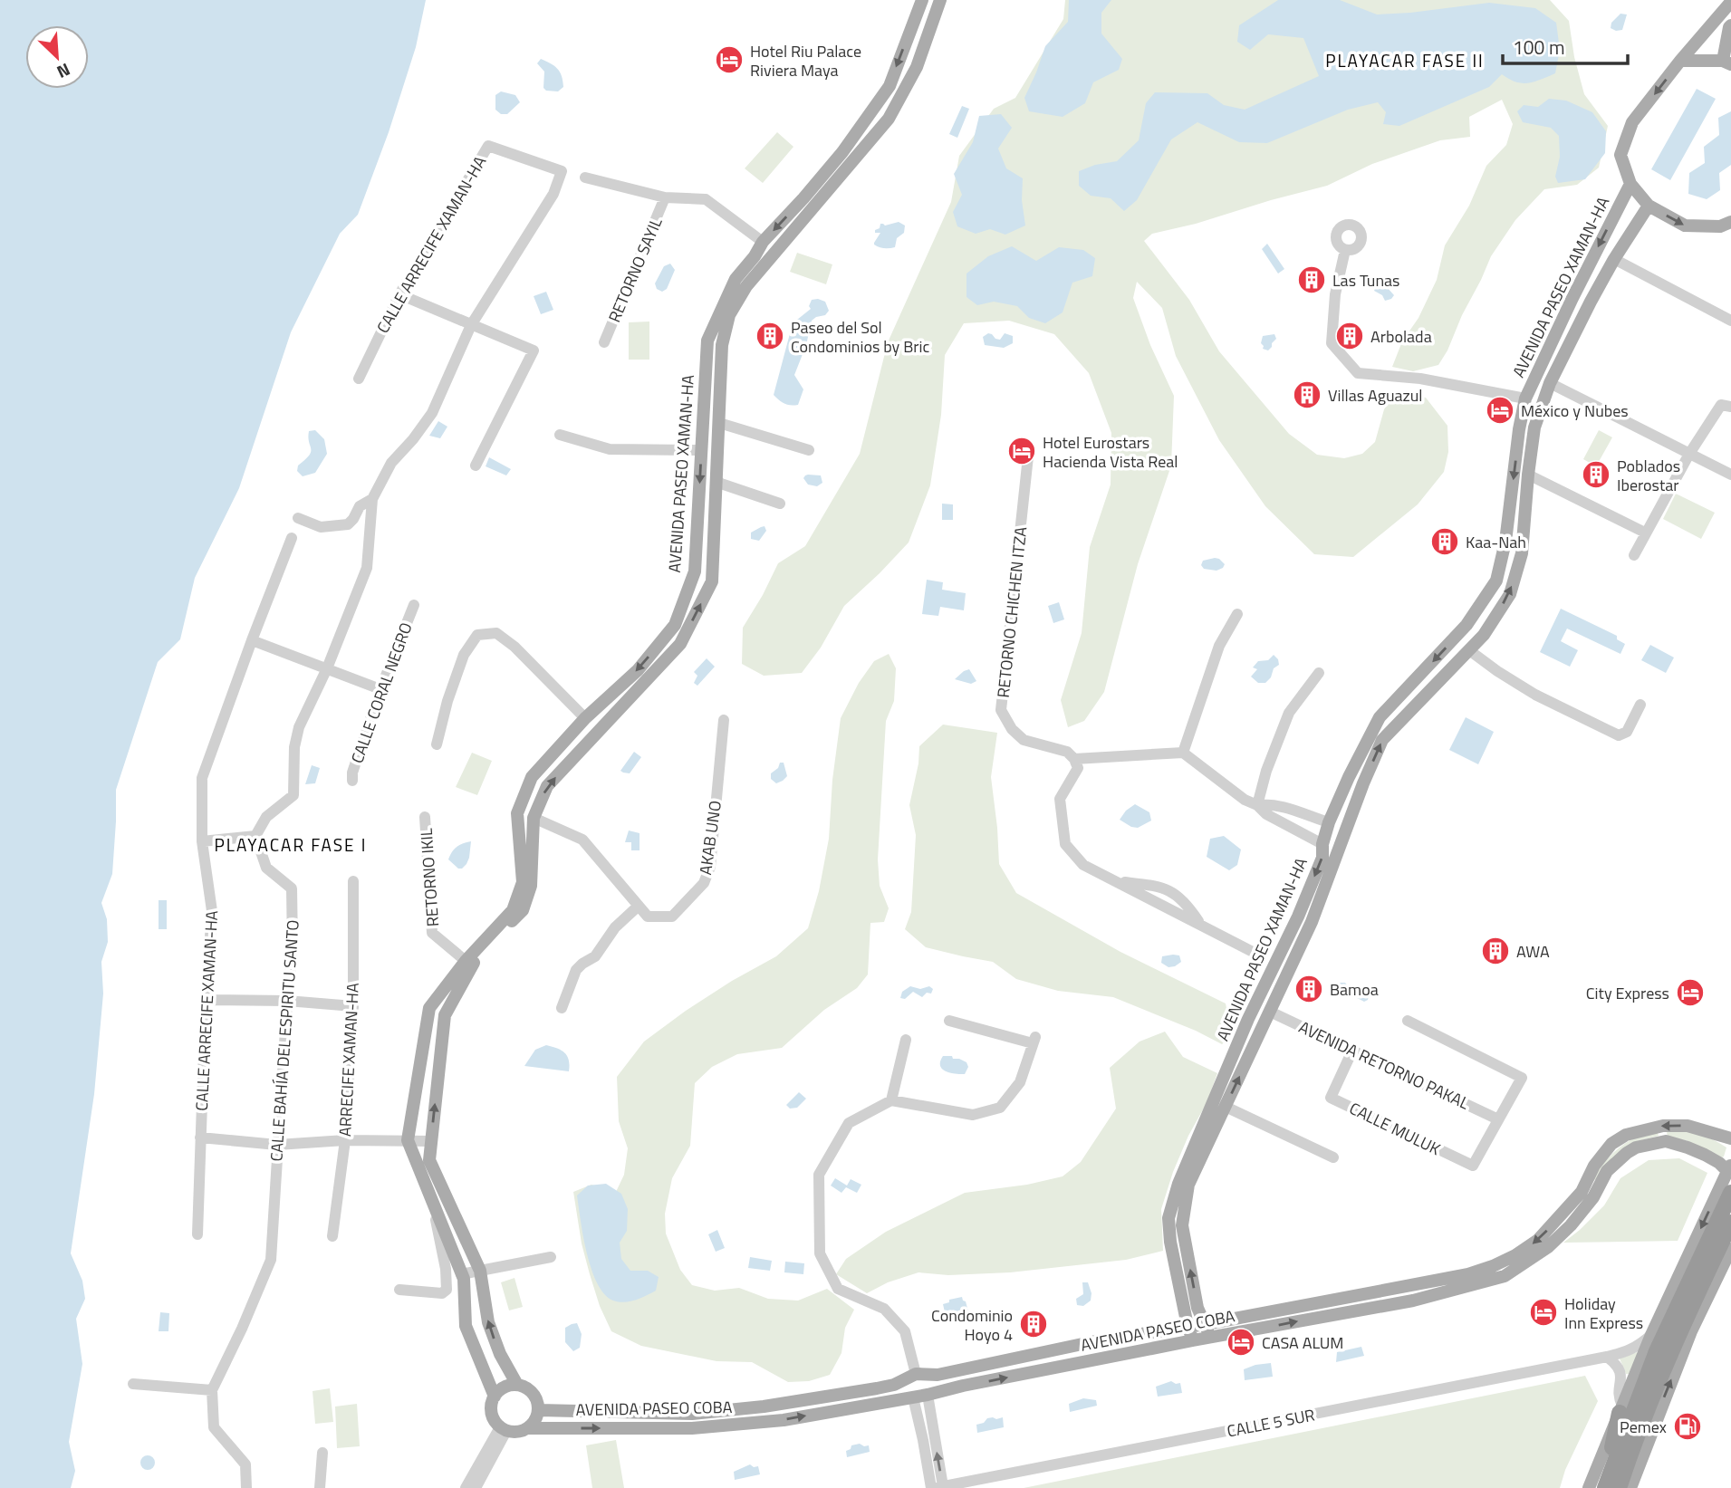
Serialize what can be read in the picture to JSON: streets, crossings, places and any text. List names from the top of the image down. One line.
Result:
{"streets":{"main road":["AVENIDA PASEO XAMAN-HA","AVENIDA PASEO COBA"],"street":["CALLE ARRECIFE XAMAN-HA","RETORNO SAYIL","RETORNO CHICHEN ITZA","CALLE CORAL NEGRO","AKAB UNO","RETORNO IKIL","CALLE BAHÍA DEL ESPIRITU SANTO","ARRECIFE XAMAN-HA","AVENIDA RETORNO PAKAL","CALLE MULUK","CALLE 5 SUR"]},"crossings":[["RETORNO SAYIL","AVENIDA PASEO XAMAN-HA"],["AVENIDA PASEO XAMAN-HA","AKAB UNO"],["AVENIDA PASEO XAMAN-HA","RETORNO IKIL"],["AVENIDA PASEO XAMAN-HA","AVENIDA RETORNO PAKAL"],["AVENIDA PASEO XAMAN-HA","AVENIDA PASEO COBA"],["AVENIDA RETORNO PAKAL","CALLE MULUK"]],"districts":["PLAYACAR FASE II","PLAYACAR FASE I"],"places":{"hotel":["Hotel Riu Palace Riviera Maya","México y Nubes","Hotel Eurostars Hacienda Vista Real","City Express","Holiday Inn Express","CASA ALUM"],"building":["Las Tunas","Paseo del Sol Condominios by Bric","Arbolada","Villas Aguazul","Poblados Iberostar","Kaa-Nah","AWA","Bamoa","Condominio Hoyo 4"],"fuel station":["Pemex"]},"scale_bar":"100 m","north":"bottom right"}
